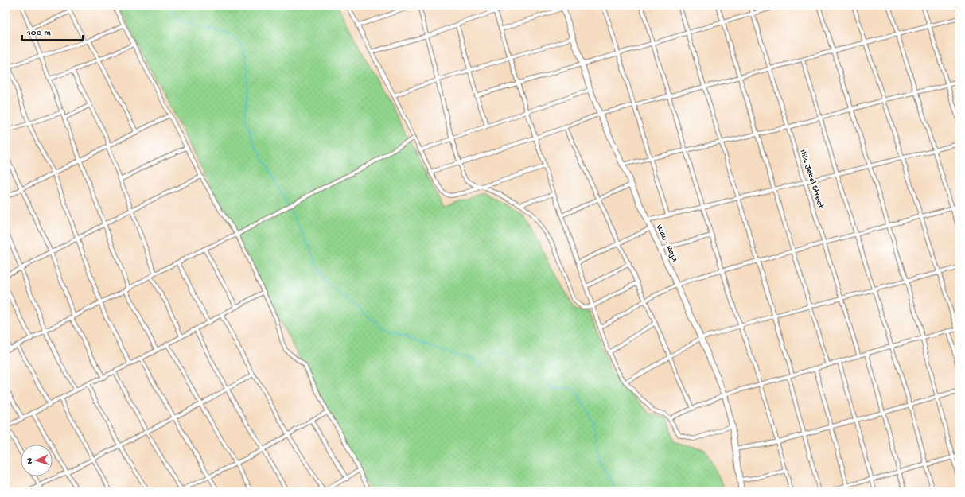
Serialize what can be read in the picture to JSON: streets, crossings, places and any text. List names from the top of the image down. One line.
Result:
{"streets":{"main road":["Wau - Raja"],"street":["Hila Jebel Street"]},"scale_bar":"100 m","north":"left"}
